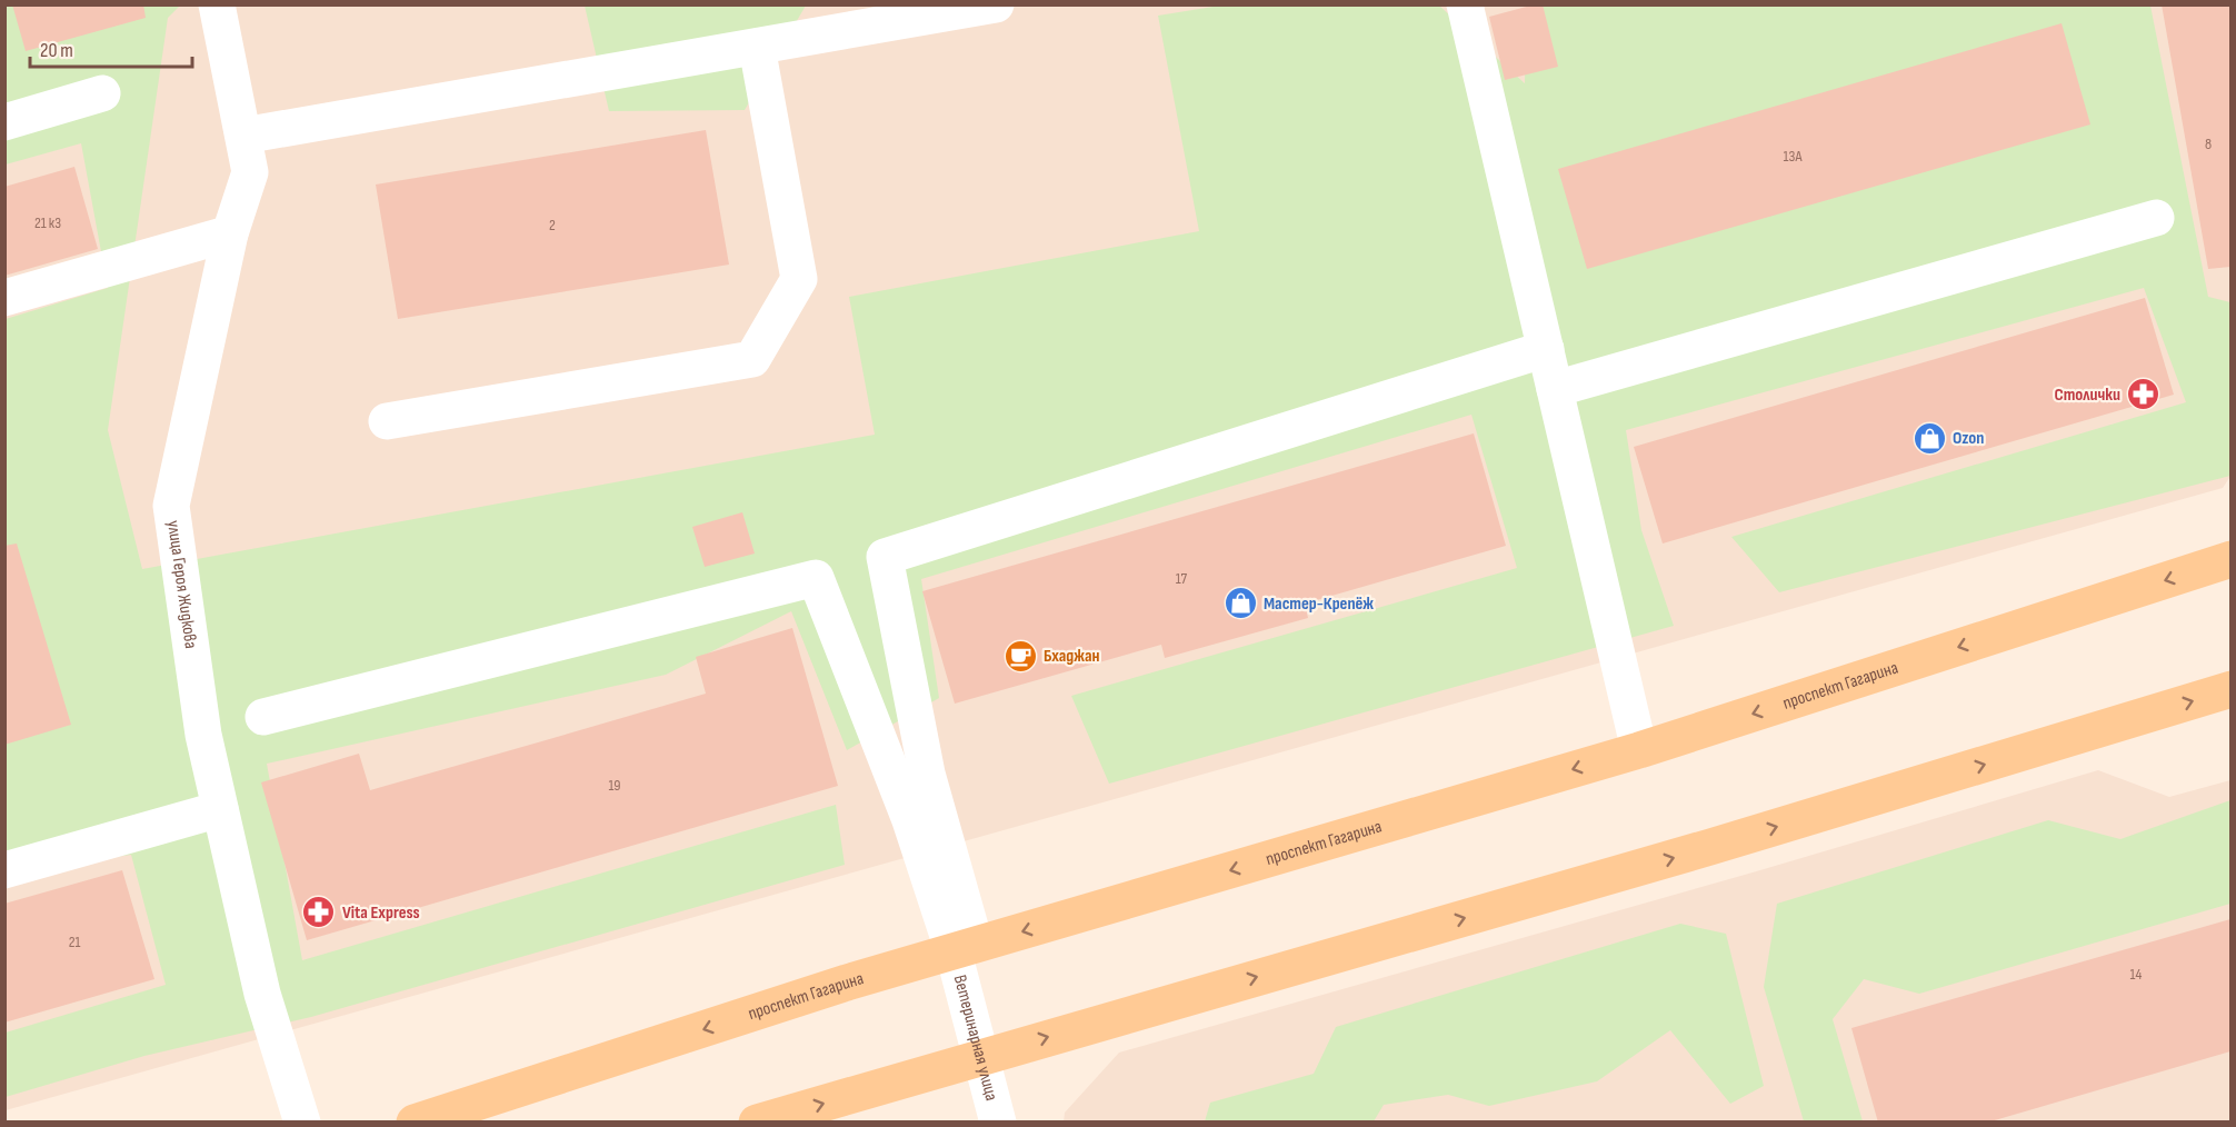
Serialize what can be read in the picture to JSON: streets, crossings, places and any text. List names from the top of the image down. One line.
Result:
{"streets":{"main road":["проспект Гагарина"],"street":["улица Героя Жидкова","Ветеринарная улица"]},"crossings":[["проспект Гагарина","Ветеринарная улица"]],"places":{"pharmacy":["Столички","Vita Express"],"shop":["Ozon","Мастер-Крепёж"],"cafe":["Бхаджан"]},"house_numbers":["8","13А","21 к3","2","17","19","21","14"],"scale_bar":"20 m"}
